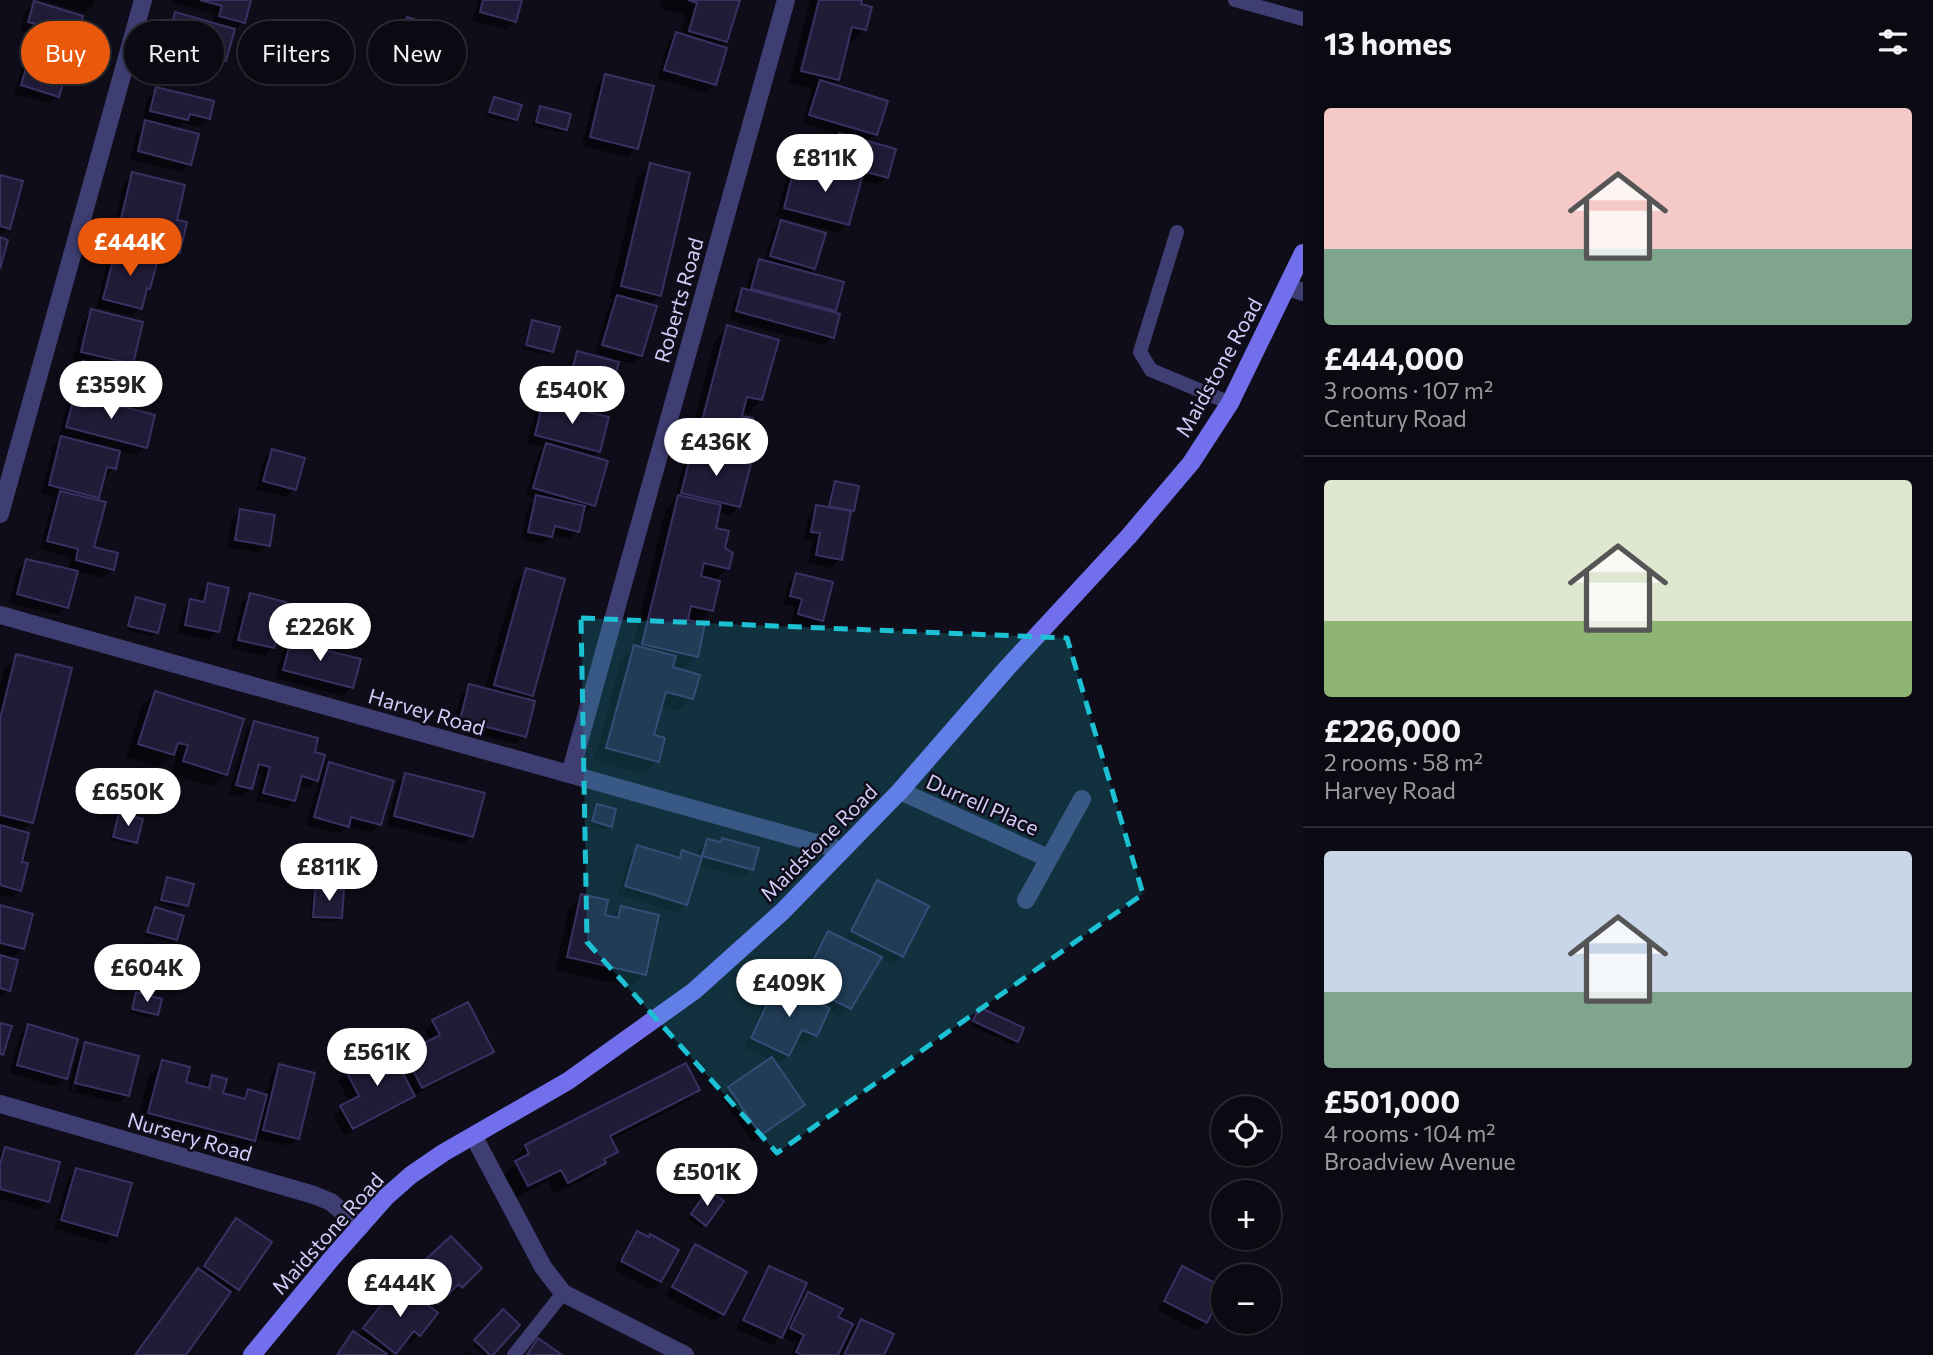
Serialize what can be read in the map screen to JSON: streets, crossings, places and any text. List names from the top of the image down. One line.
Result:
{"streets":{"street":["Roberts Road","Maidstone Road","Harvey Road","Durrell Place","Nursery Road"]},"crossings":[["Roberts Road","Harvey Road"],["Maidstone Road","Harvey Road"],["Maidstone Road","Durrell Place"],["Maidstone Road","Nursery Road"]],"page":{"heading":"13 homes","chip":["Buy","Rent","Filters","New"],"list":[{"name":"£444,000","note":"3 rooms · 107 m² · Century Road"},{"name":"£226,000","note":"2 rooms · 58 m² · Harvey Road"},{"name":"£501,000","note":"4 rooms · 104 m² · Broadview Avenue"}],"price":["£811K","£444K","£359K","£540K","£436K","£226K","£650K","£811K","£604K","£409K","£561K","£501K","£444K"],"map_buttons":["+","−"]}}
